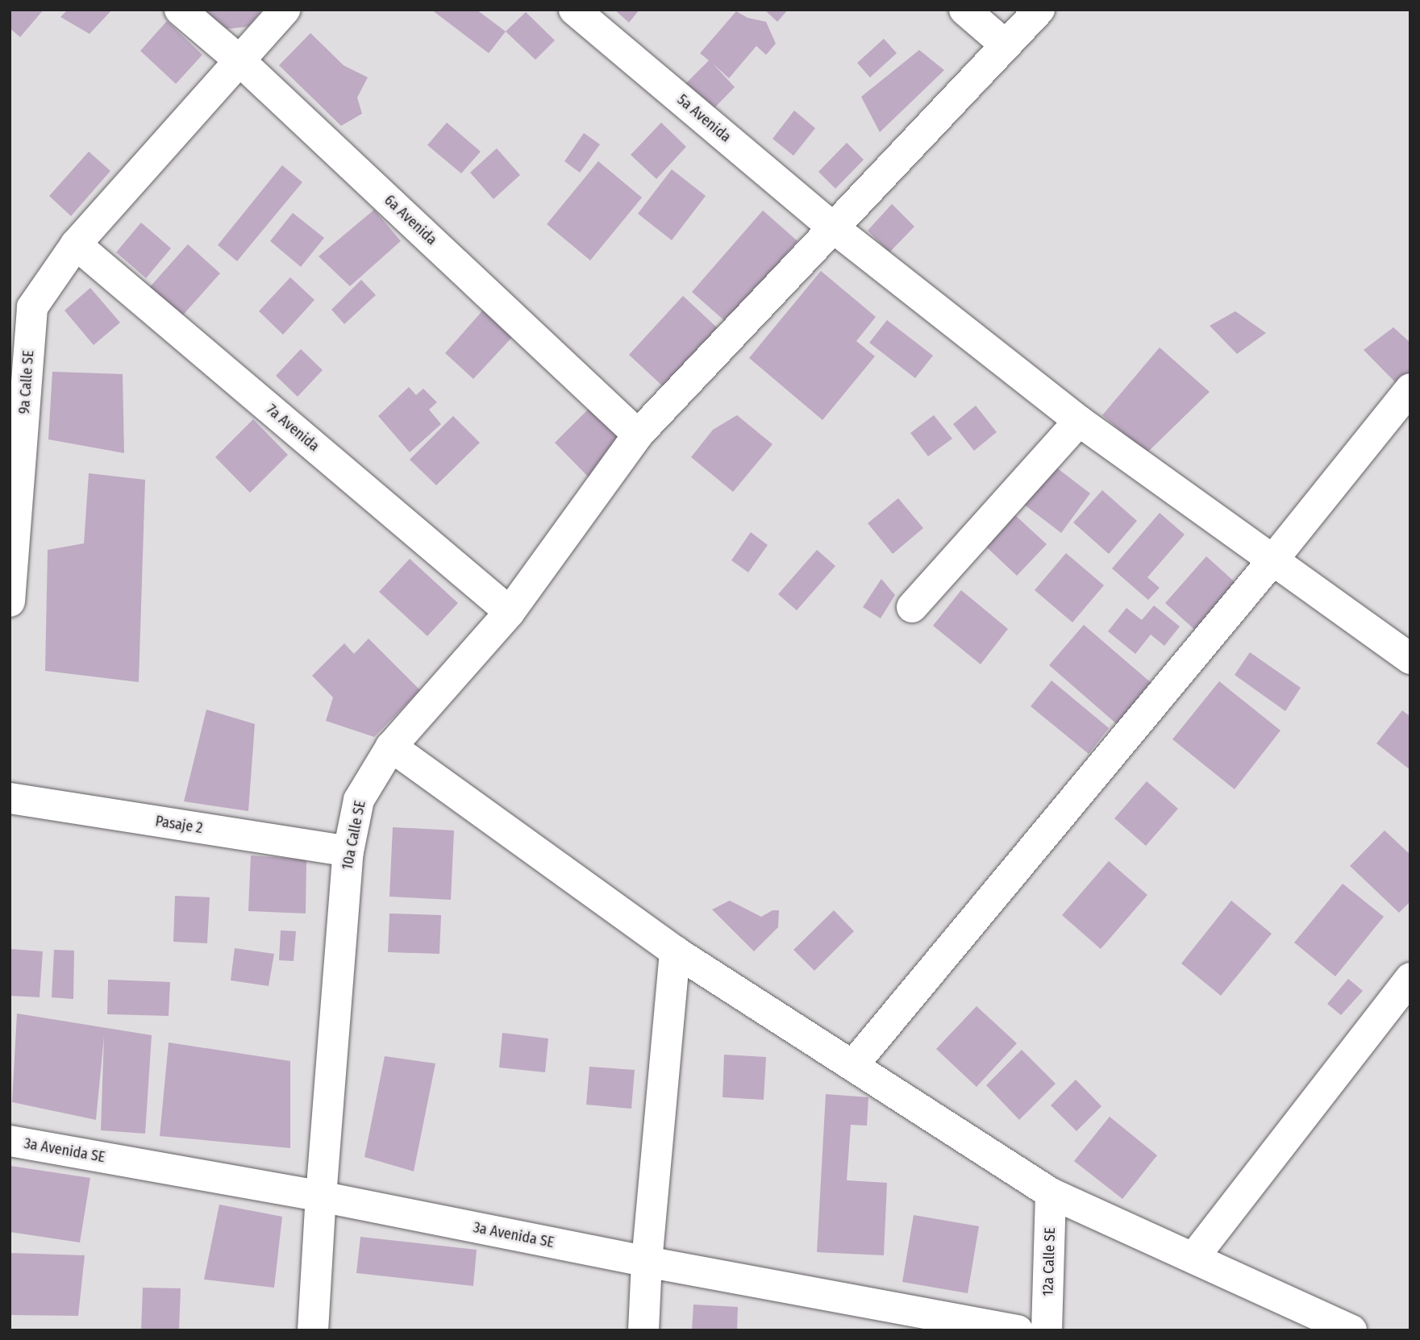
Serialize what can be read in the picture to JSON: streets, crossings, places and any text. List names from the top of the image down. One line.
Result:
{"streets":{"street":["5a Avenida","6a Avenida","9a Calle SE","7a Avenida","Pasaje 2","10a Calle SE","3a Avenida SE","12a Calle SE"]},"crossings":[["5a Avenida","10a Calle SE"],["6a Avenida","9a Calle SE"],["6a Avenida","10a Calle SE"],["9a Calle SE","7a Avenida"],["7a Avenida","10a Calle SE"],["Pasaje 2","10a Calle SE"],["10a Calle SE","3a Avenida SE"]]}
